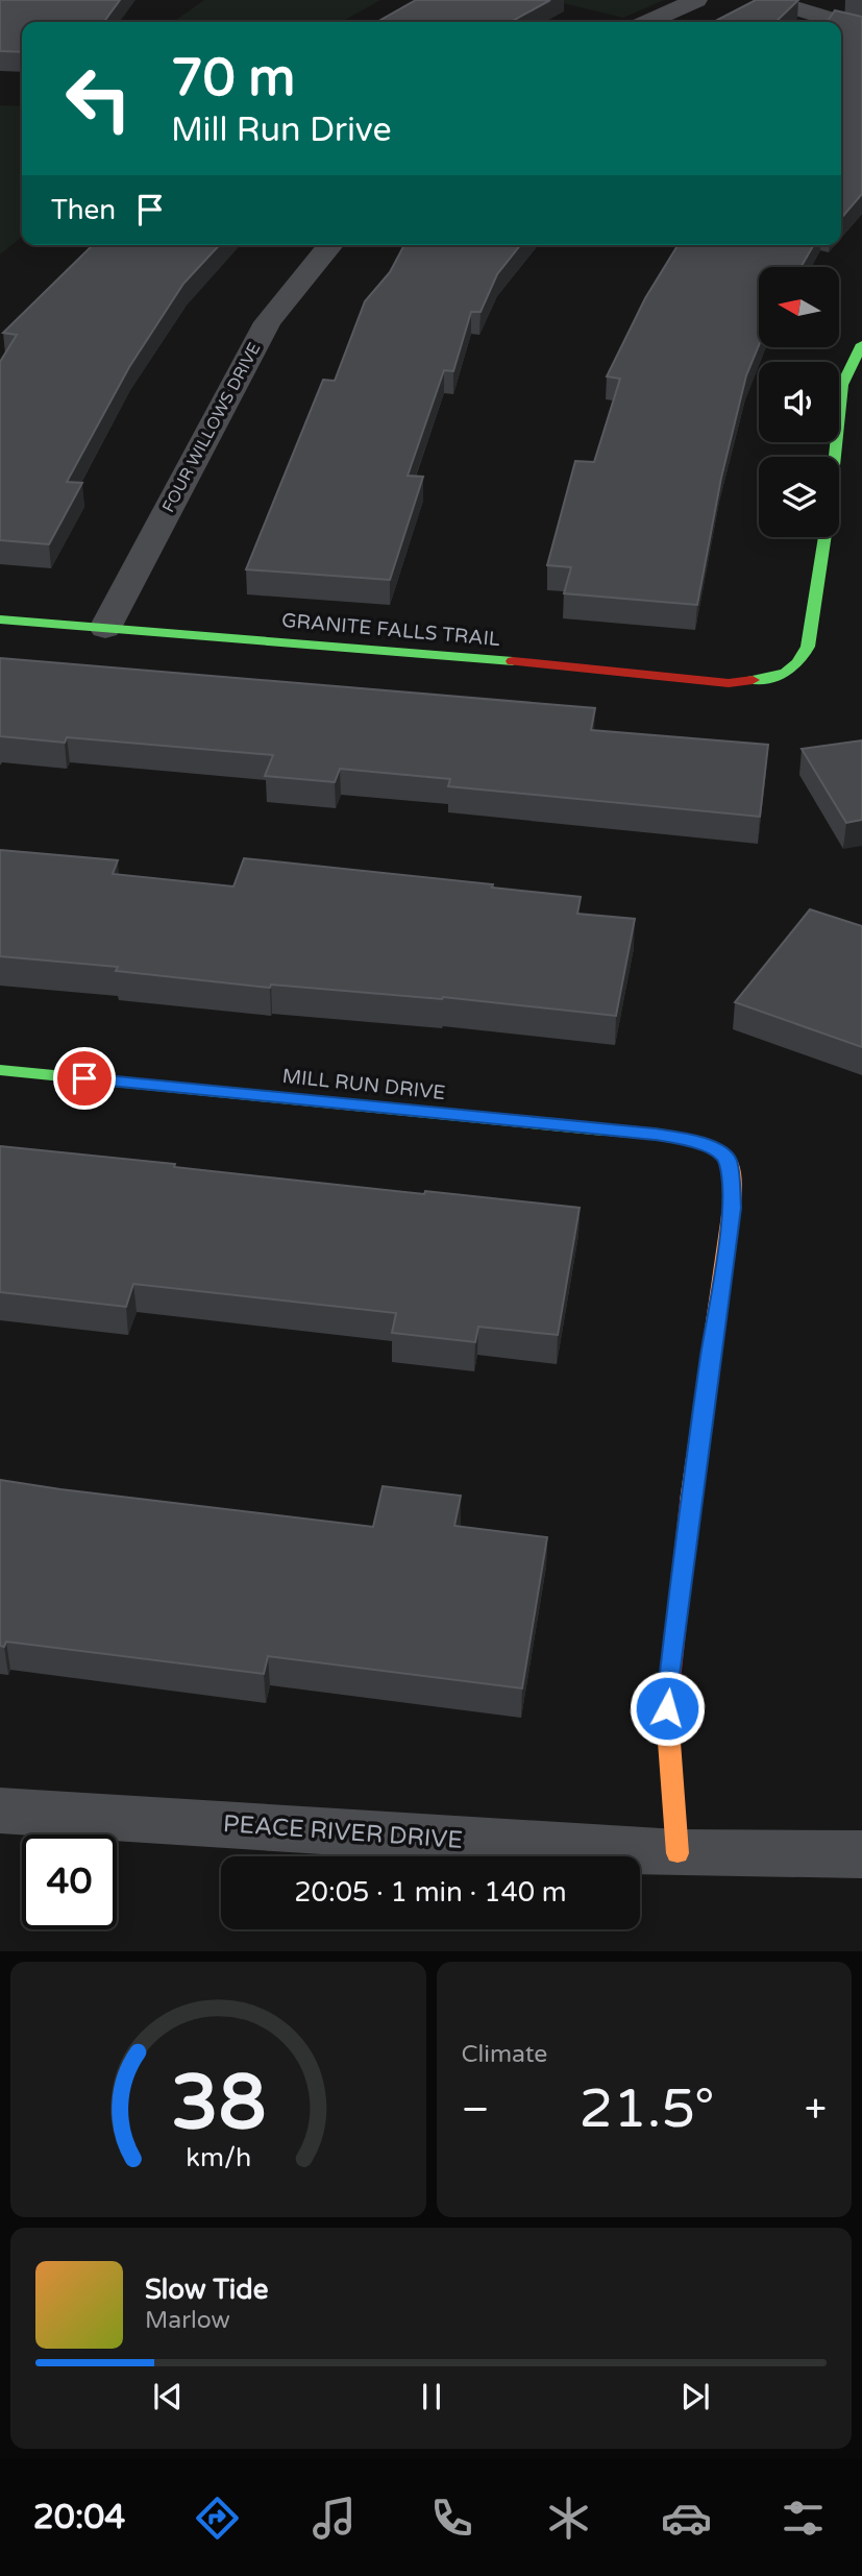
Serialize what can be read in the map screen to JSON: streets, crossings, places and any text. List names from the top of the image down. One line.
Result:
{"streets":{"street":["FOUR WILLOWS DRIVE","GRANITE FALLS TRAIL","MILL RUN DRIVE","PEACE RIVER DRIVE"]},"crossings":[["FOUR WILLOWS DRIVE","GRANITE FALLS TRAIL"],["MILL RUN DRIVE","PEACE RIVER DRIVE"]],"north":"left","page":{"turn":["70 m","Mill Run Drive"],"then":"Then","limit":"40","trip":"20:05 · 1 min · 140 m","tile":"Climate","heat":["−","21.5°","+"],"song":["Slow Tide","Marlow"],"tabs":"20:04","gauge":["38","km/h"]}}
